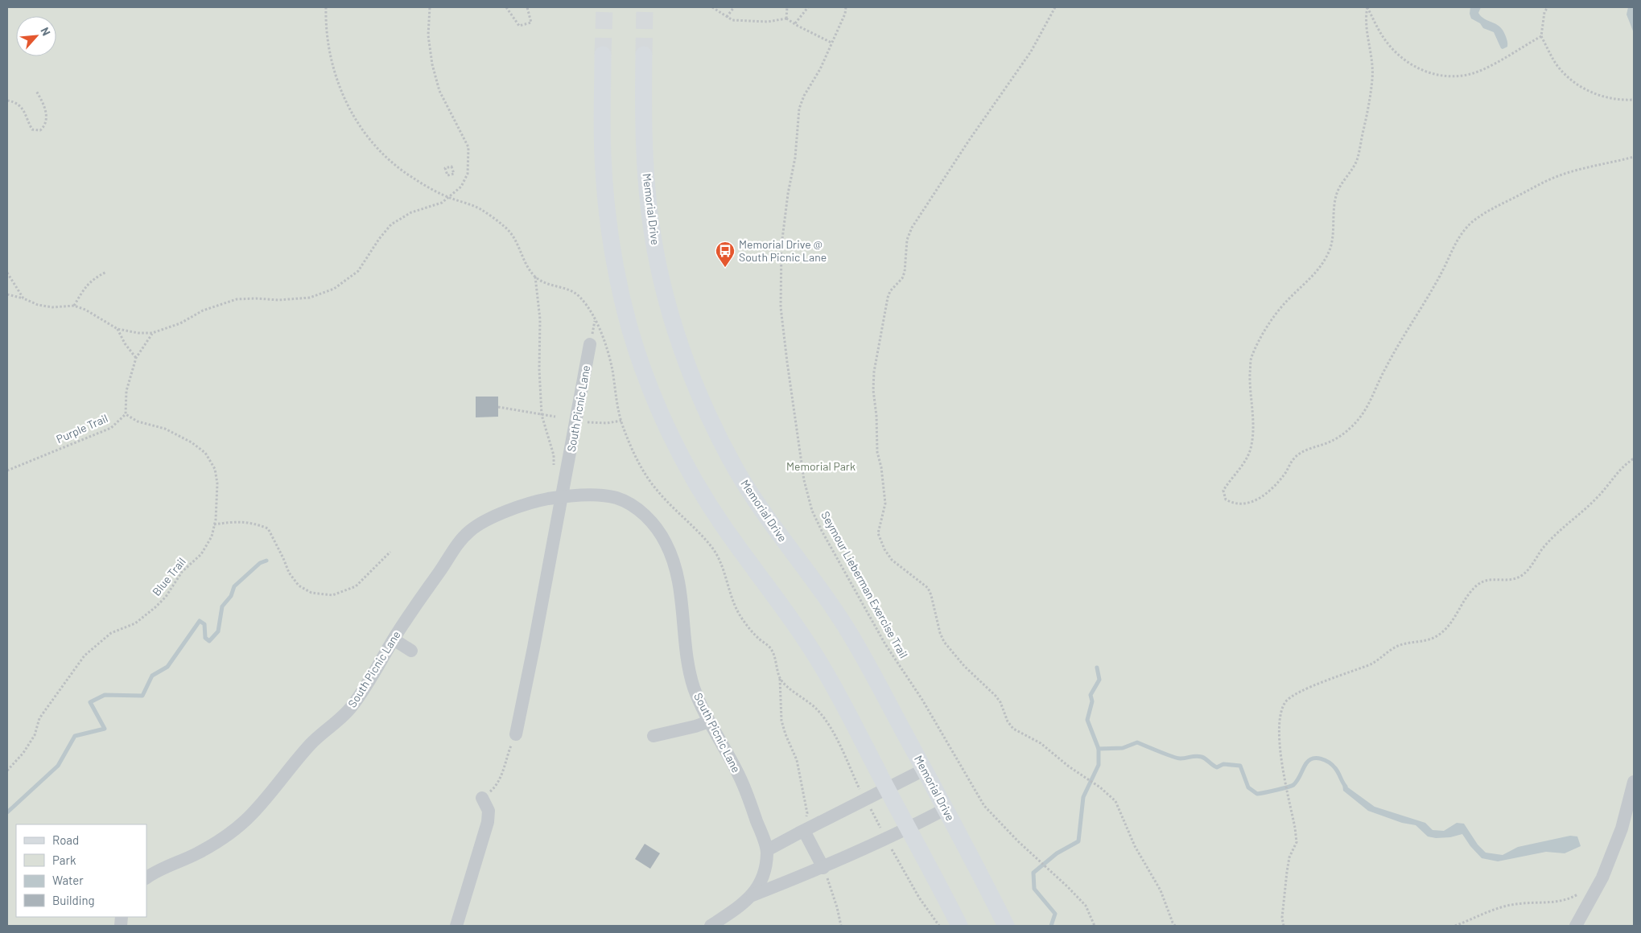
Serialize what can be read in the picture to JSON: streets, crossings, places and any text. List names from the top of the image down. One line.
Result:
{"streets":{"main road":["Memorial Drive"],"street":["South Picnic Lane"],"path":["Purple Trail","Blue Trail","Seymour Lieberman Exercise Trail"]},"crossings":[["Memorial Drive","South Picnic Lane"],["Purple Trail","Blue Trail"]],"parks":["Memorial Park"],"places":{"bus stop":["Memorial Drive @ South Picnic Lane"]},"legend":["Road","Park","Water","Building"],"north":"top right"}
